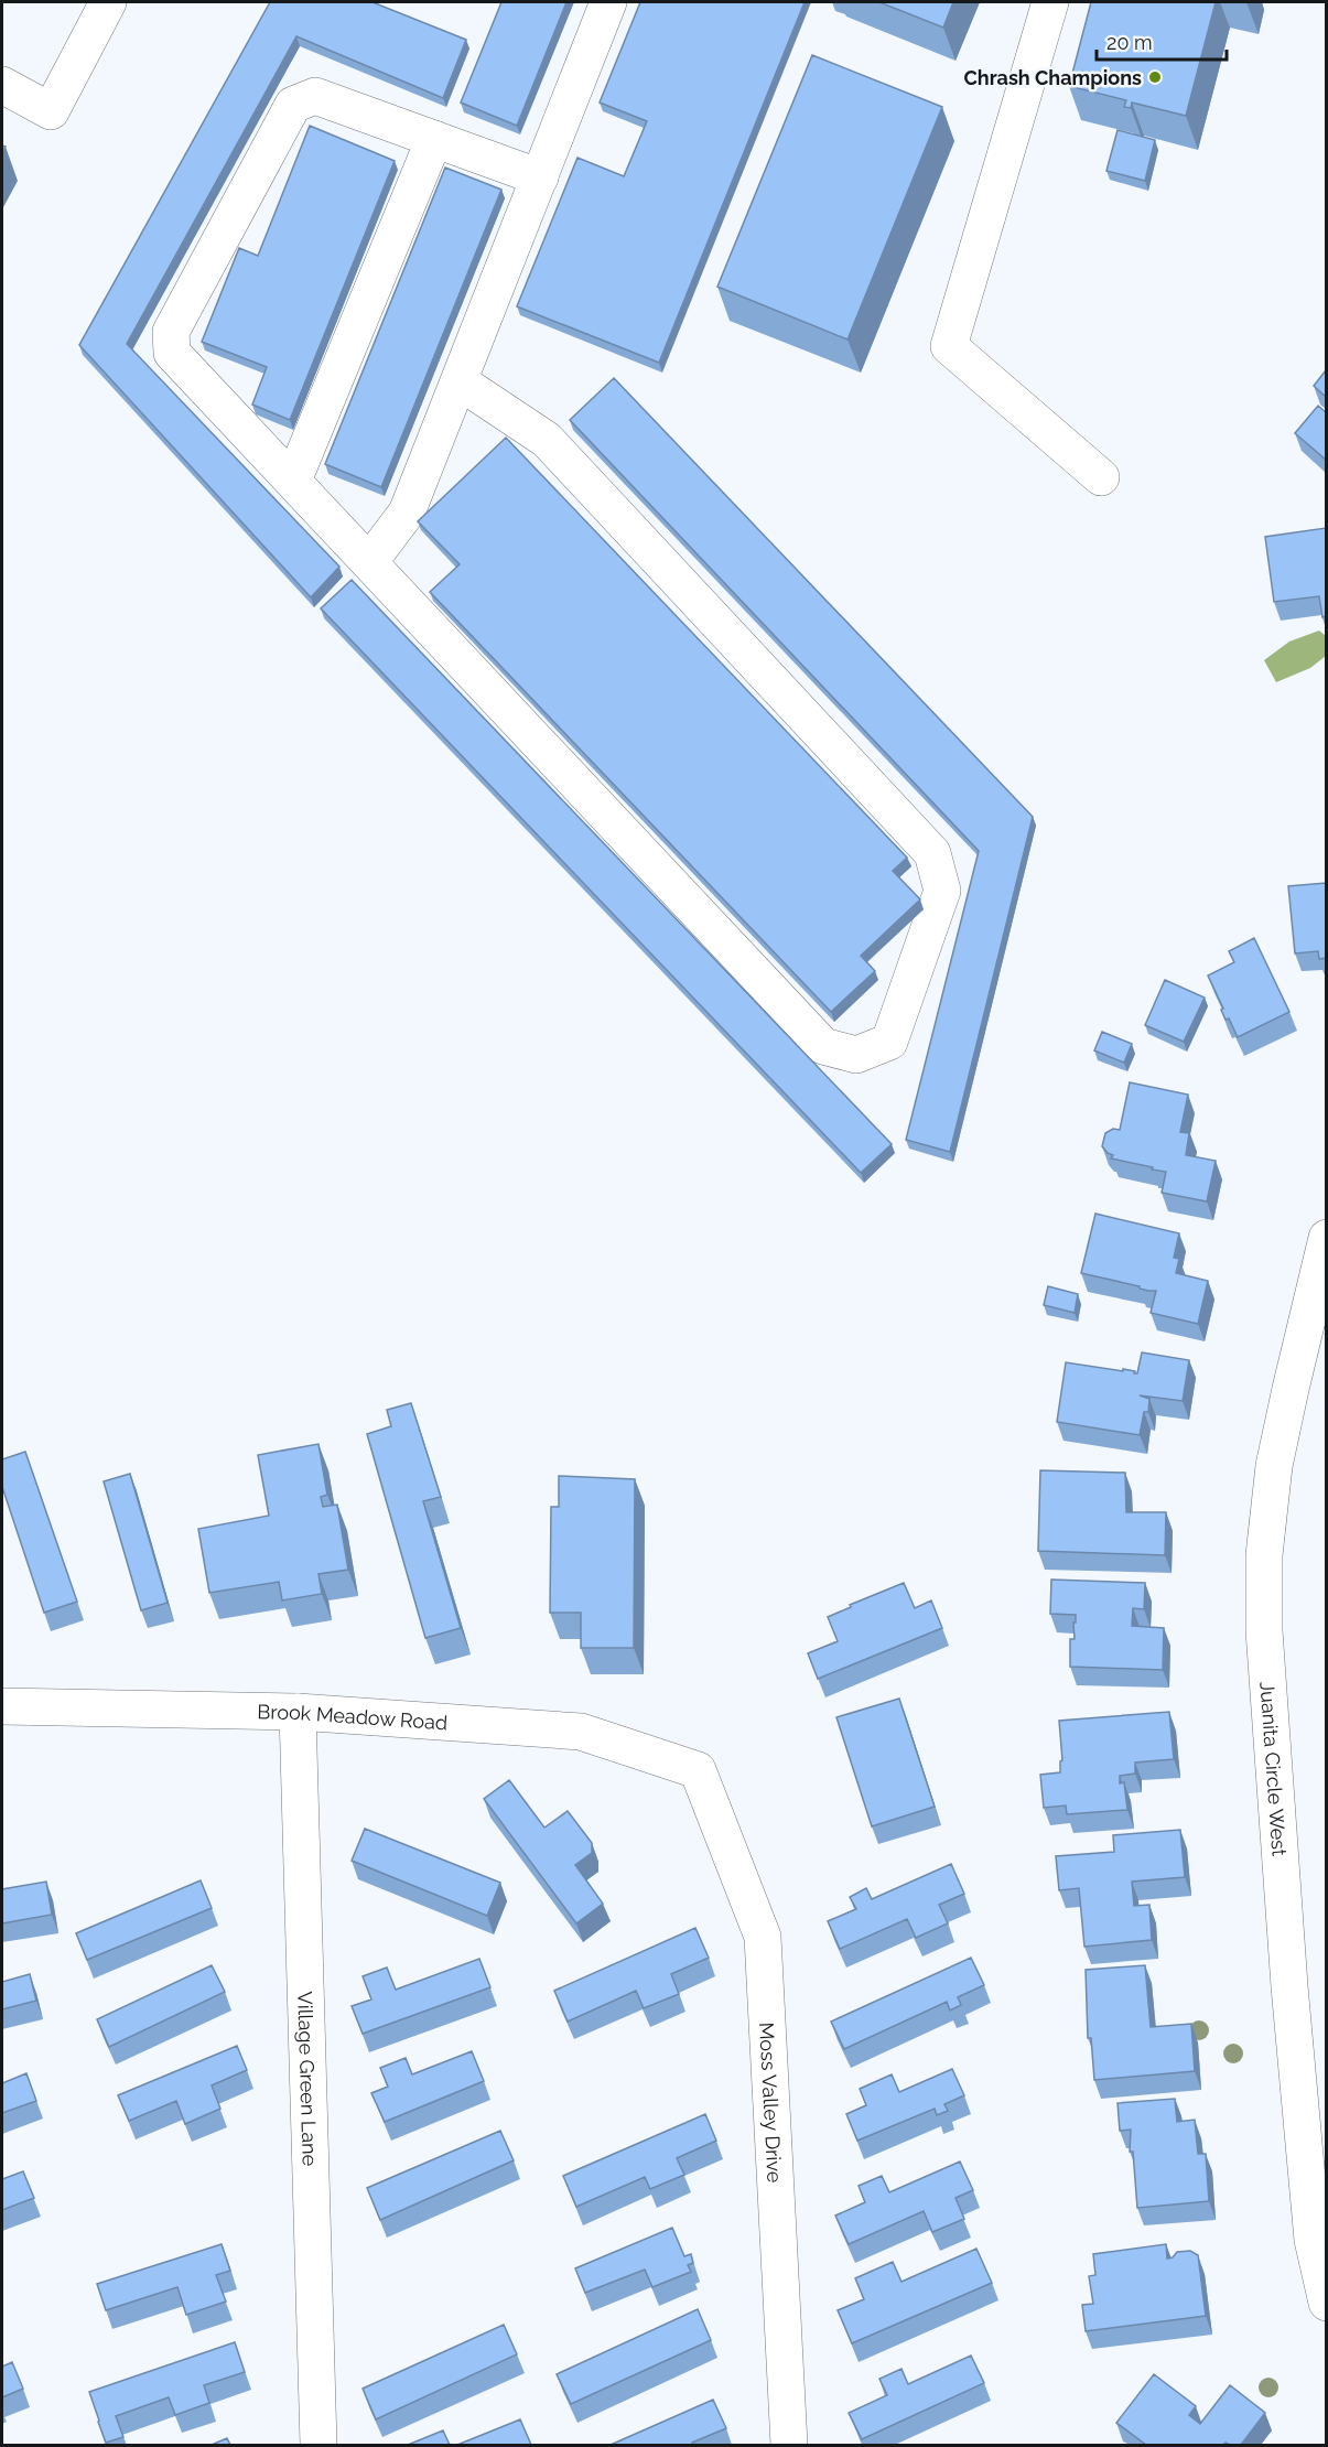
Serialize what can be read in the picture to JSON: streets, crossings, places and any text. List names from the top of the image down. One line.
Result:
{"streets":{"street":["Brook Meadow Road","Juanita Circle West","Village Green Lane","Moss Valley Drive"]},"crossings":[["Brook Meadow Road","Village Green Lane"],["Brook Meadow Road","Moss Valley Drive"]],"places":["Chrash Champions"],"scale_bar":"20 m"}
